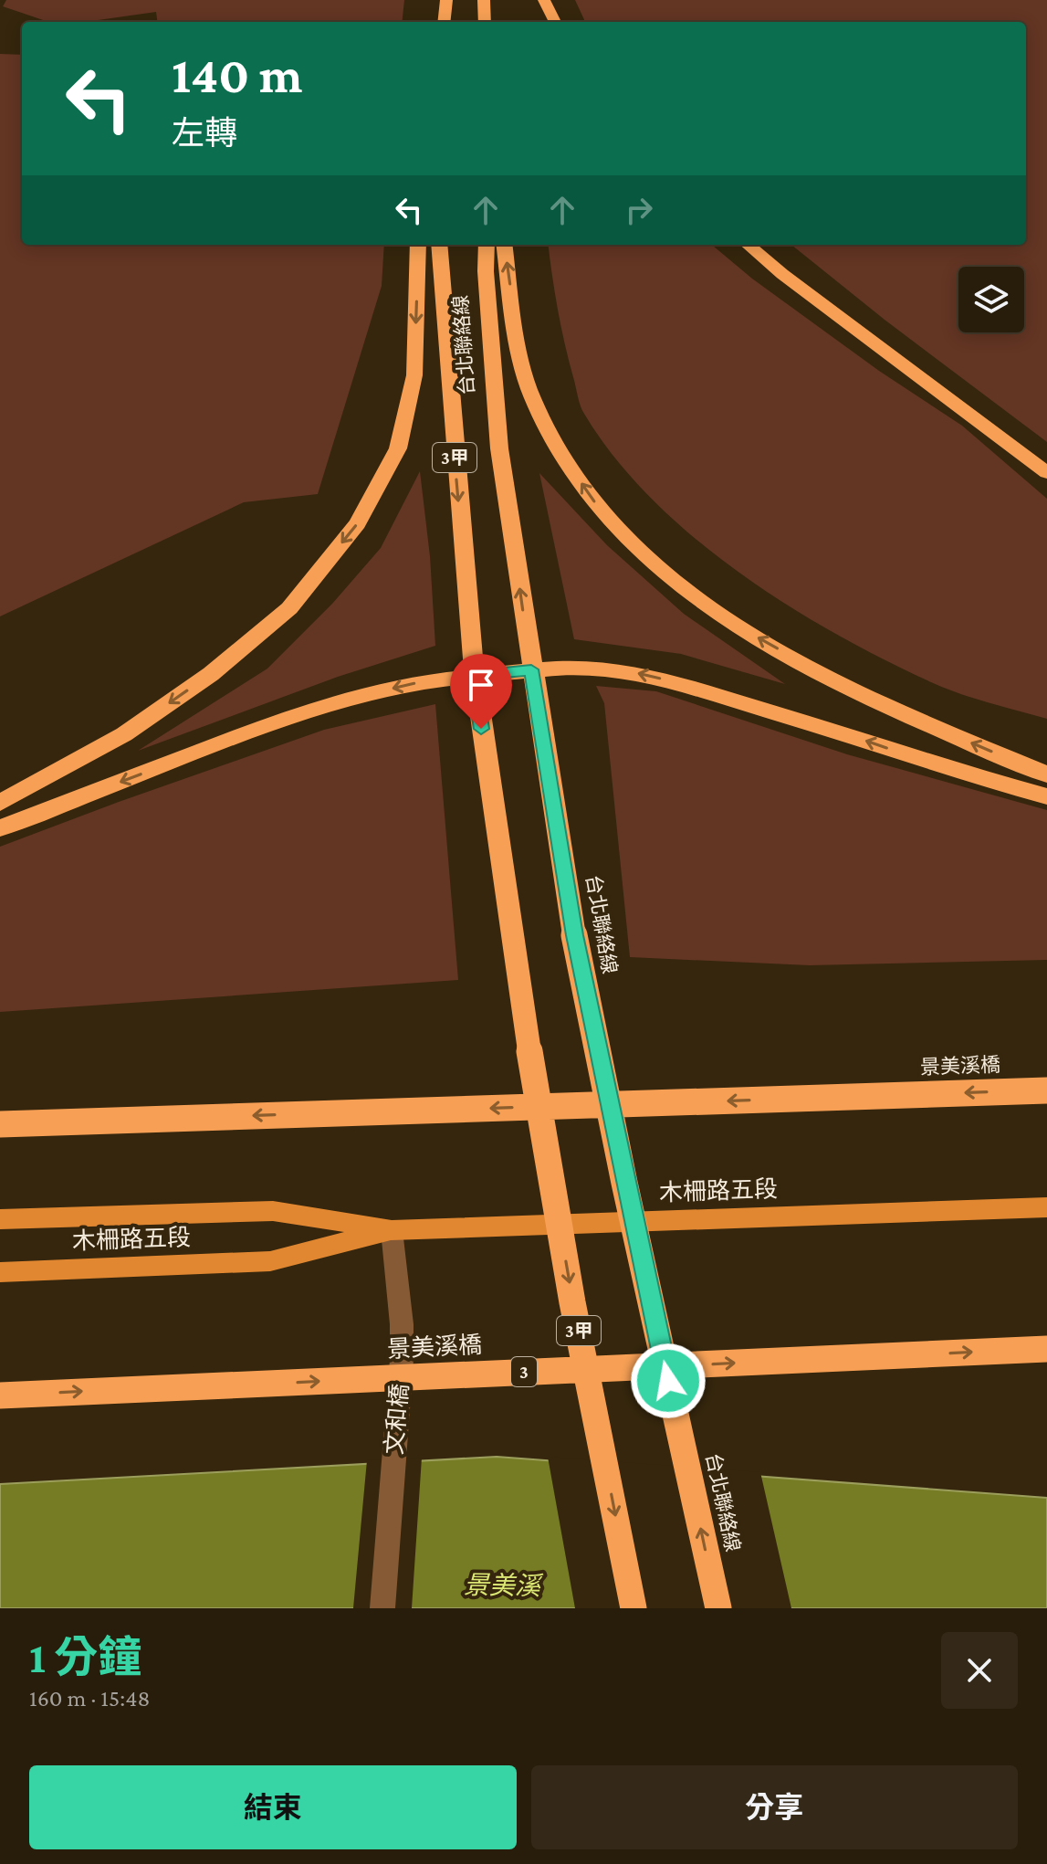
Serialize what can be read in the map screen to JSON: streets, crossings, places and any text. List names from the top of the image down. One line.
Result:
{"streets":{"highway":["台北聯絡線","3甲","景美溪橋","3"],"main road":["木柵路五段"],"street":["文和橋"]},"crossings":[["木柵路五段","文和橋"]],"water":["景美溪"],"page":{"turn":["140 m","左轉"],"heading":["1 分鐘","160 m · 15:48"],"buttons":["結束","分享"]}}
